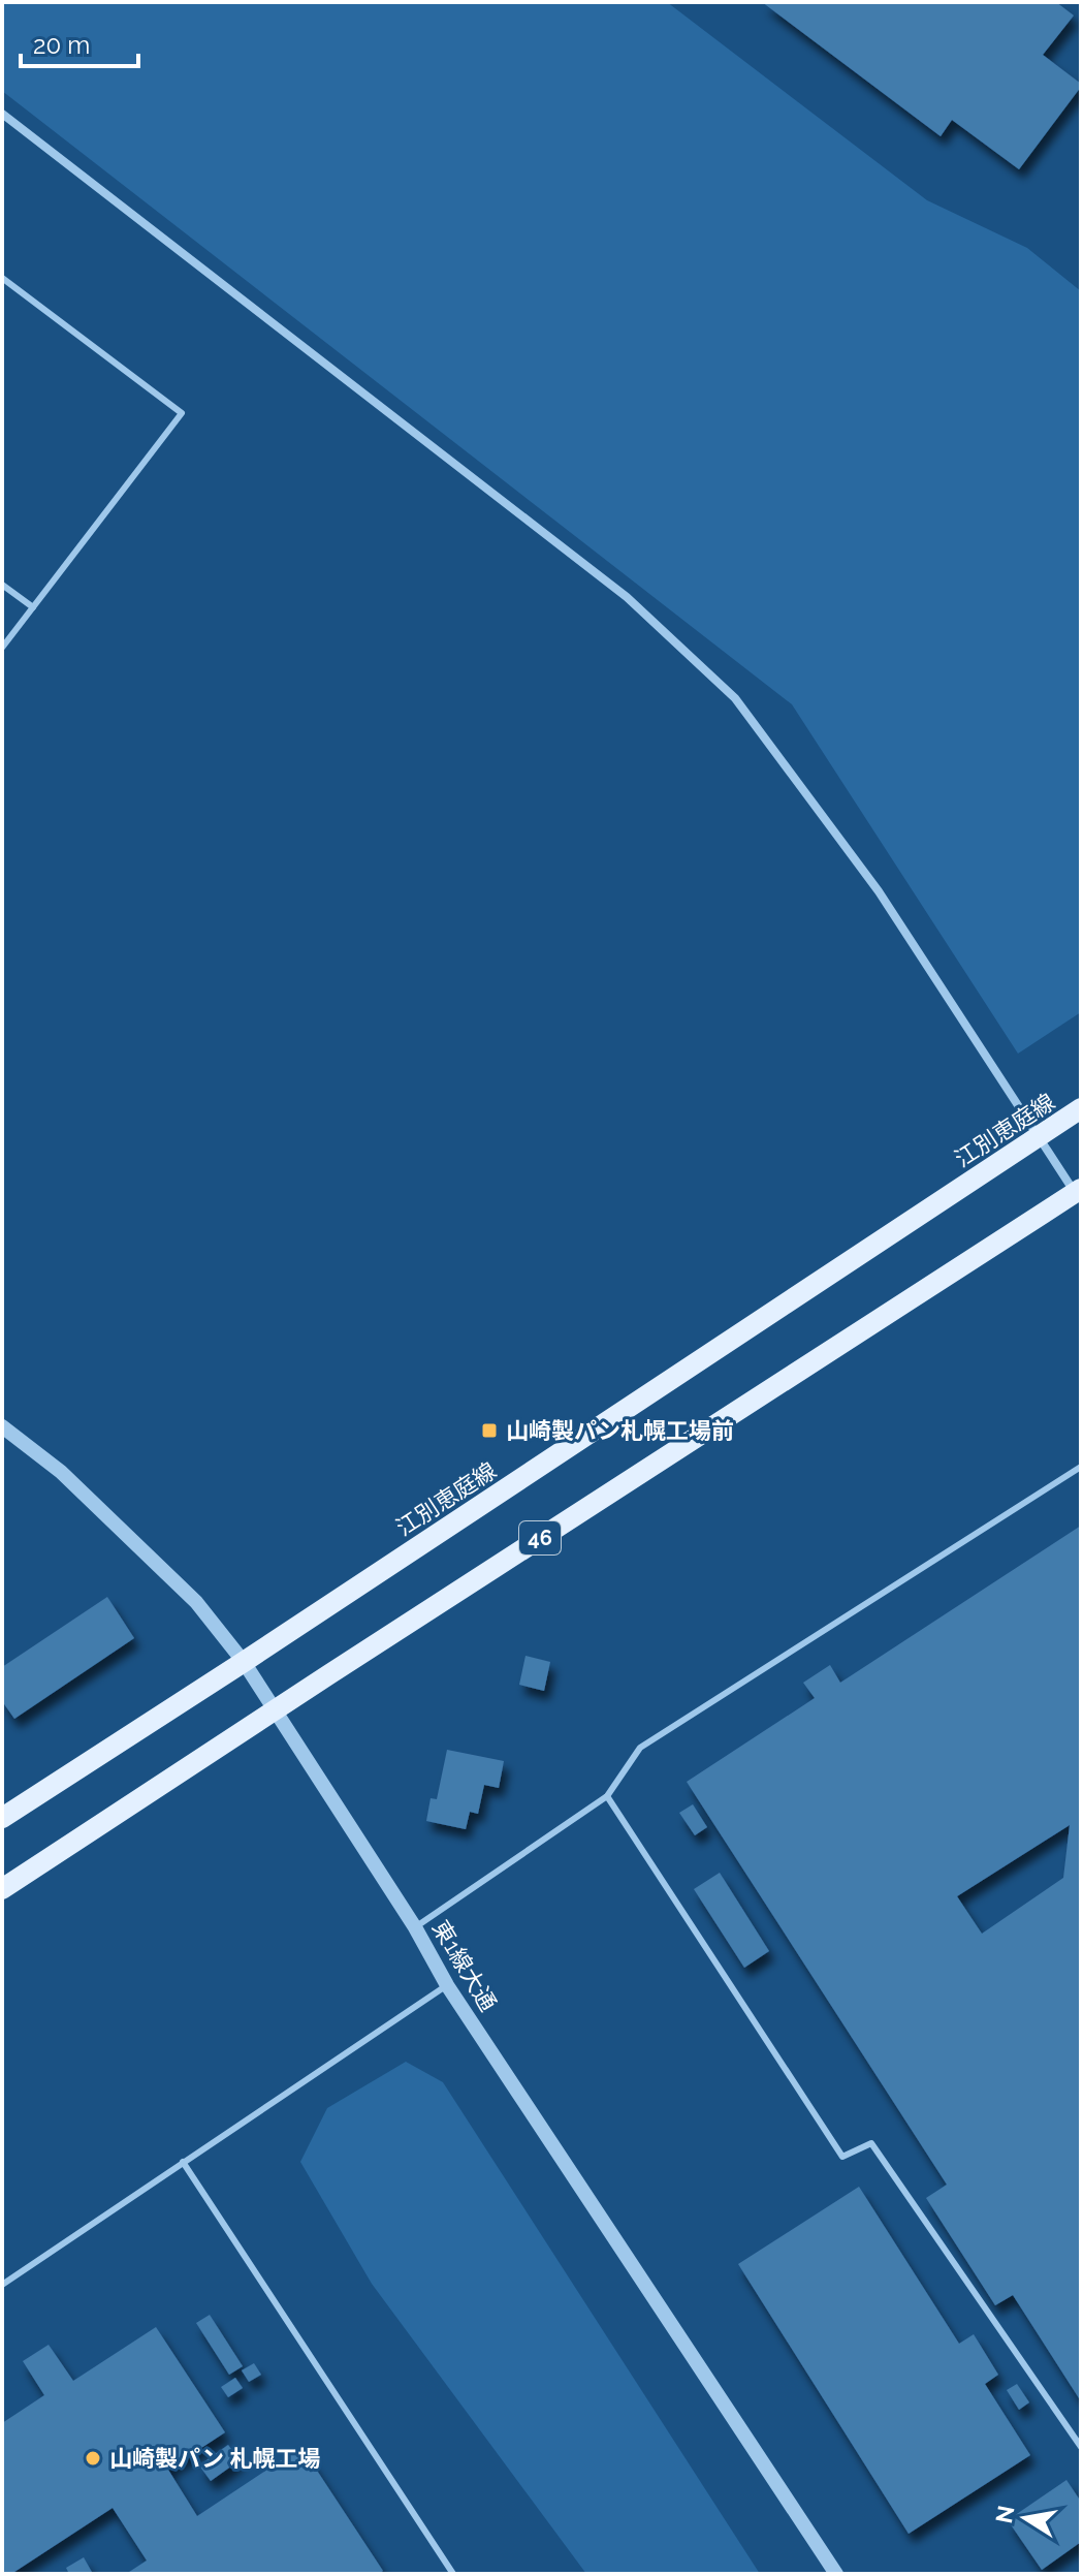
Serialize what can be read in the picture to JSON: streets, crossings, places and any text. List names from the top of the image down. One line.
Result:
{"streets":{"main road":["江別恵庭線","46"],"street":["東1線大通"]},"crossings":[["江別恵庭線","東1線大通"],["46","東1線大通"]],"places":{"transit":["山崎製パン札幌工場前"],"other":["山崎製パン 札幌工場"]},"scale_bar":"20 m","north":"left"}
